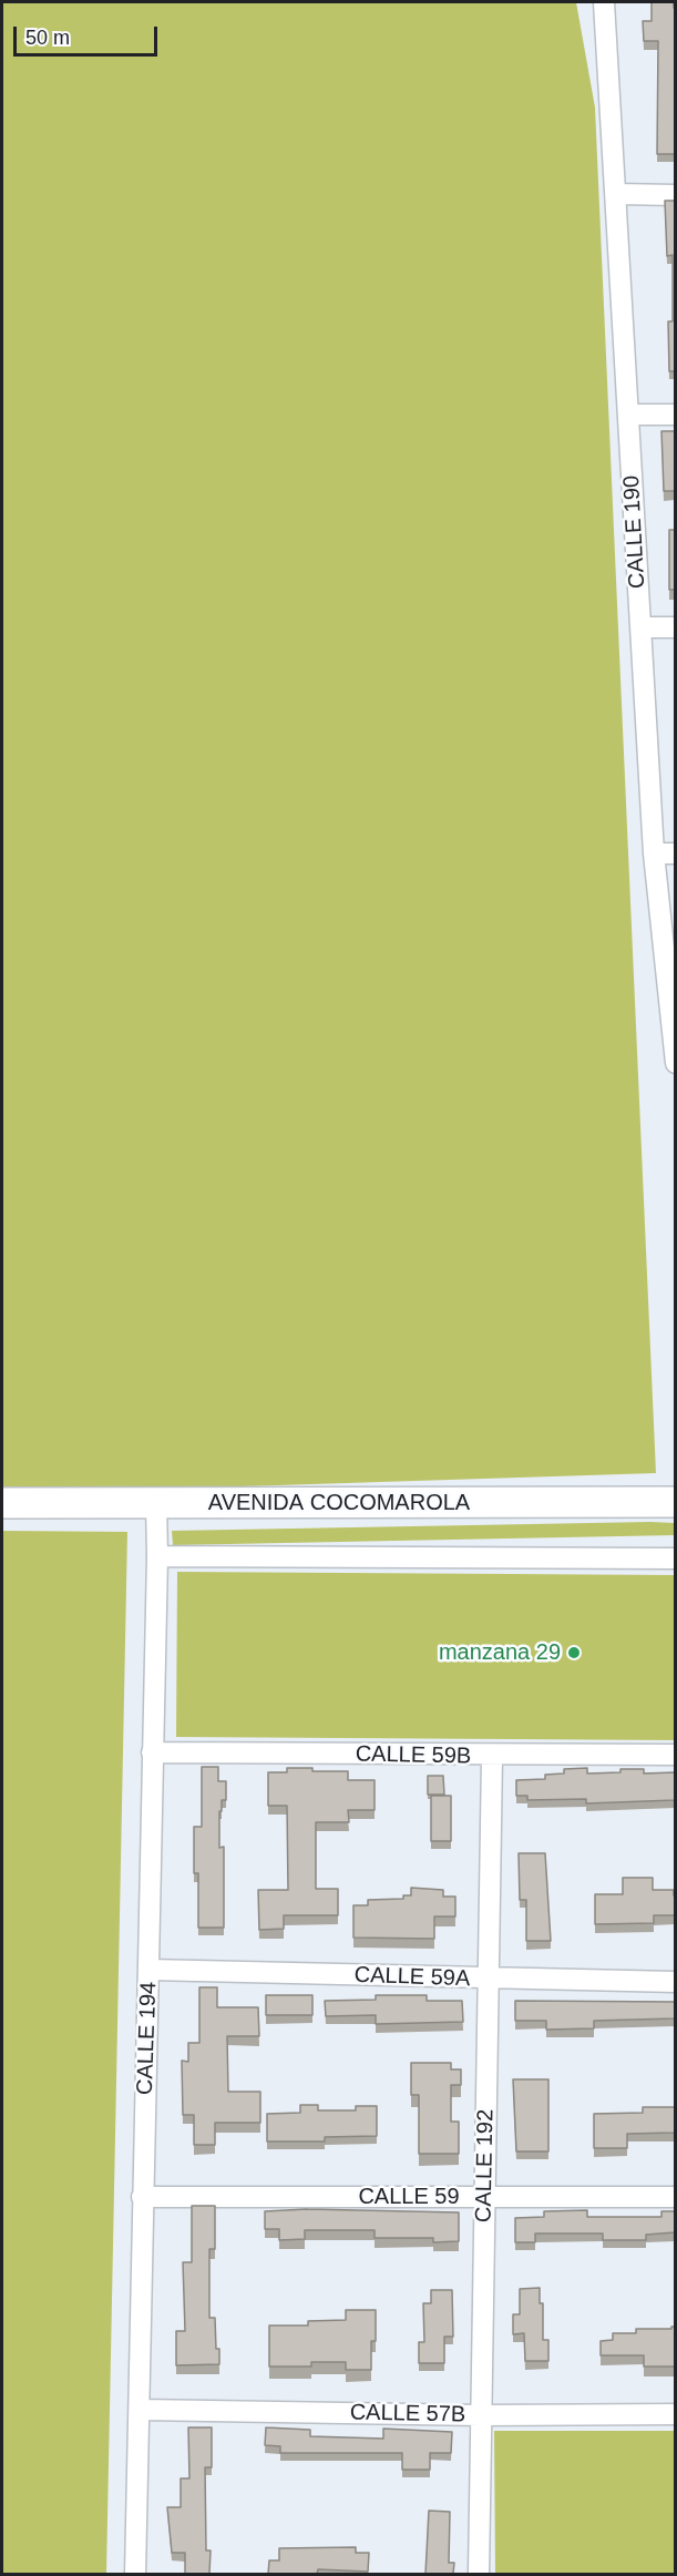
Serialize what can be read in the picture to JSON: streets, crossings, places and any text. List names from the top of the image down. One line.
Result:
{"streets":{"main road":["AVENIDA COCOMAROLA"],"street":["CALLE 190","CALLE 59B","CALLE 59A","CALLE 194","CALLE 192","CALLE 59","CALLE 57B"]},"crossings":[["AVENIDA COCOMAROLA","CALLE 194"],["CALLE 59B","CALLE 194"],["CALLE 59B","CALLE 192"],["CALLE 59A","CALLE 194"],["CALLE 59A","CALLE 192"],["CALLE 194","CALLE 59"],["CALLE 194","CALLE 57B"],["CALLE 192","CALLE 59"],["CALLE 192","CALLE 57B"]],"places":["manzana 29"],"scale_bar":"50 m"}
